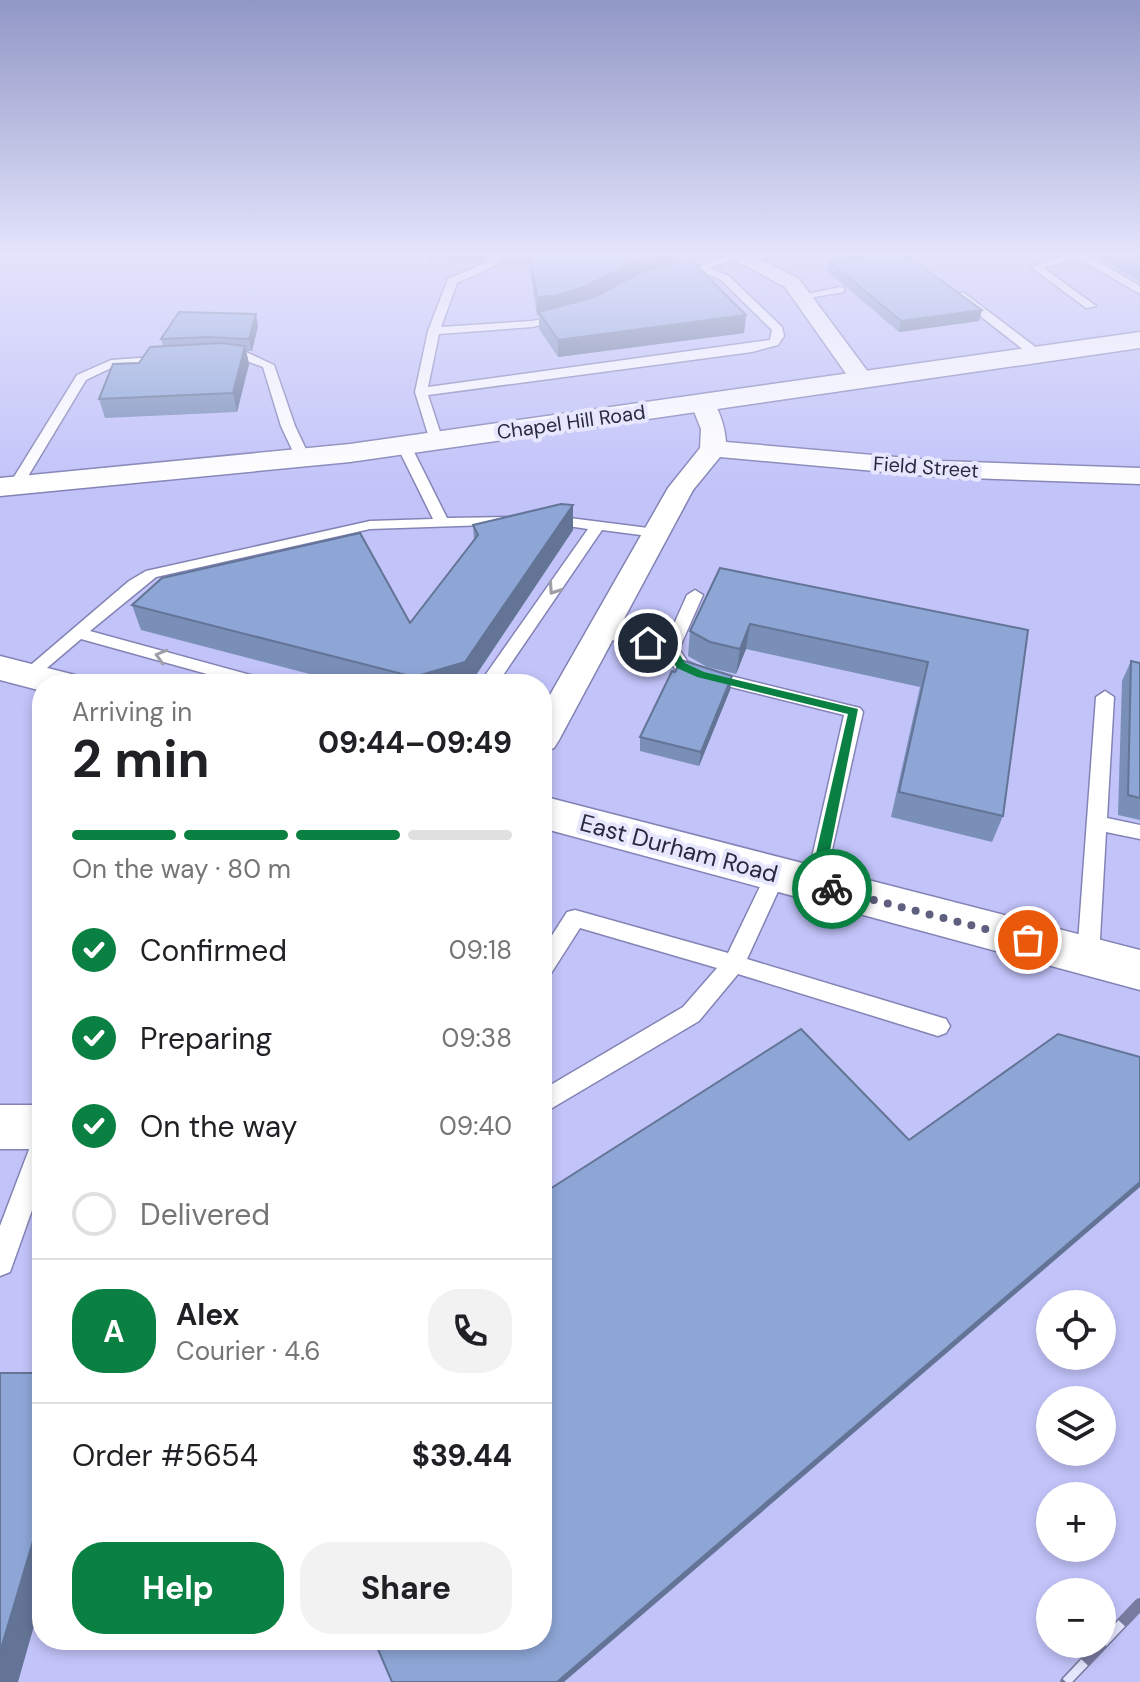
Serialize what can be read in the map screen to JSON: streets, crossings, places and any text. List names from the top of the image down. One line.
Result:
{"streets":{"main road":["Chapel Hill Road","East Durham Road"],"street":["Field Street"]},"page":{"heading":["2 min","Arriving in","09:44–09:49"],"panel":["Alex","Courier · 4.6","Order #5654","$39.44"],"bar":"On the way · 80 m","list":[["Confirmed","09:18"],["Preparing","09:38"],["On the way","09:40"],"Delivered"],"round":"A","map_buttons":["+","−"],"buttons":["Help","Share"]}}
